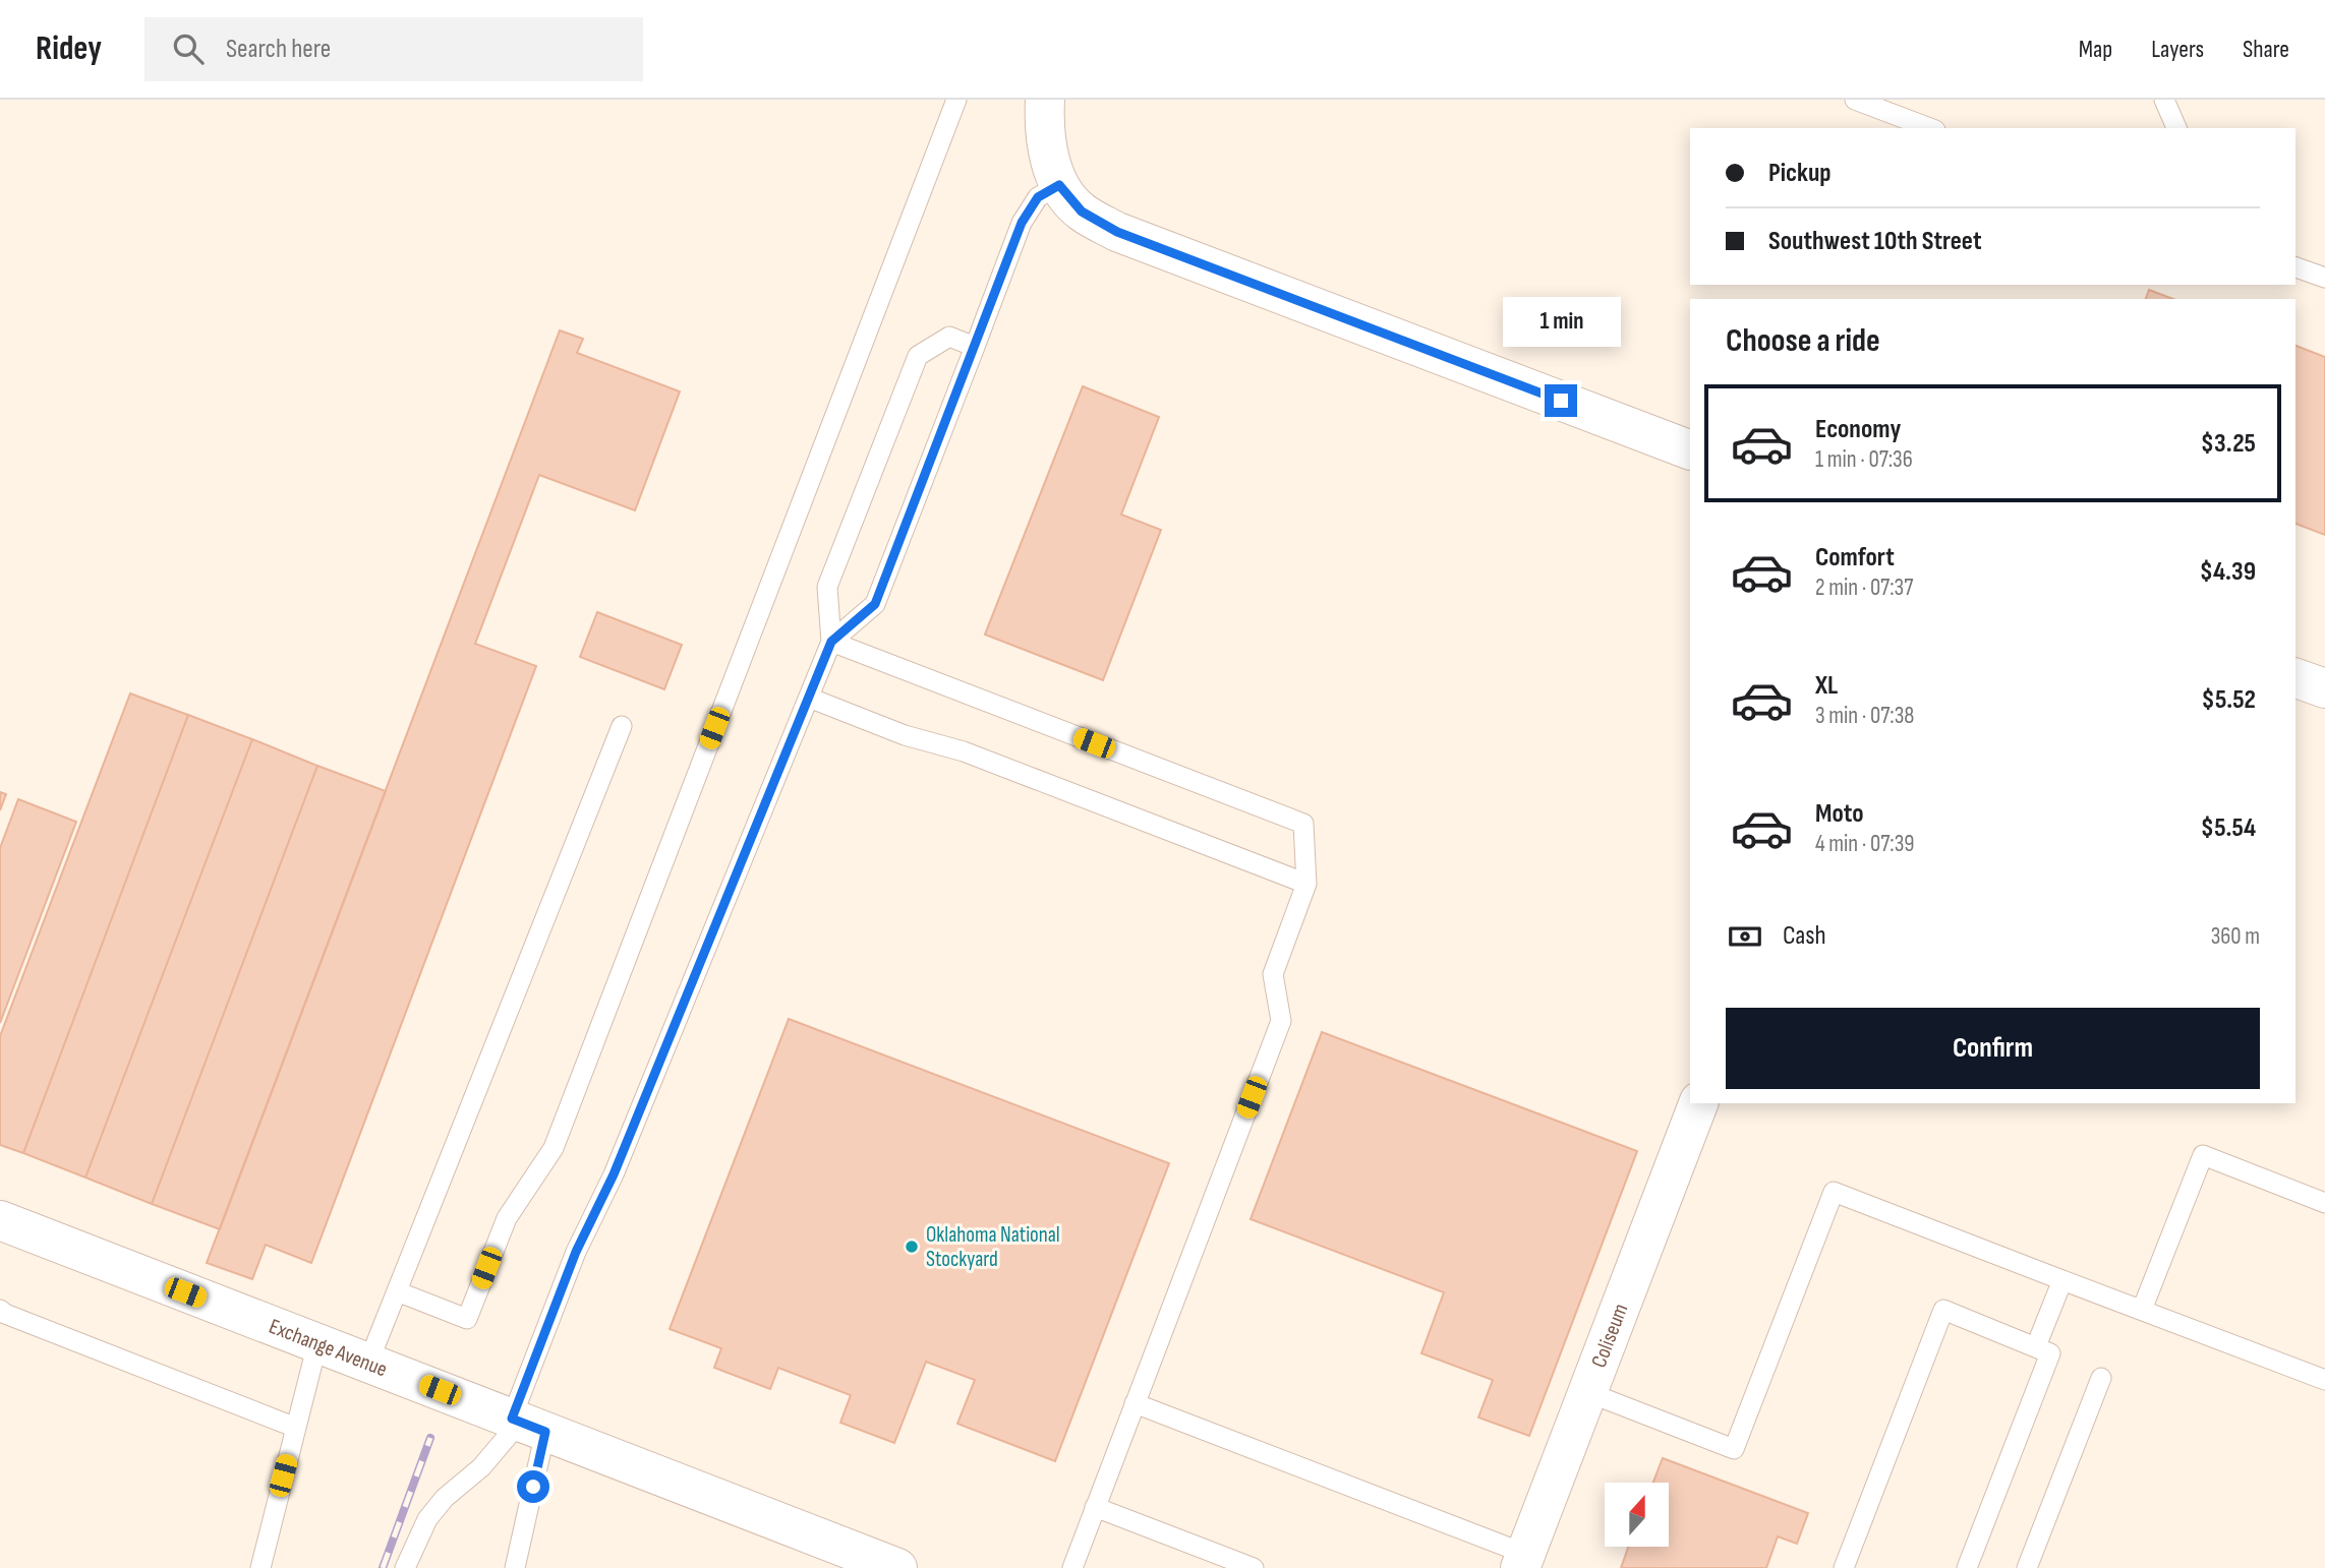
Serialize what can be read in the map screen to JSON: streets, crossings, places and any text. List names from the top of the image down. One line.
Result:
{"streets":{"street":["Coliseum","Exchange Avenue"]},"places":["Oklahoma National Stockyard"],"north":"top","page":{"header":"Ridey","search":"Search here","nav":["Map","Layers","Share"],"banner":["Pickup","Southwest 10th Street"],"bubble":"1 min","heading":"Choose a ride","list":[{"name":"Economy","note":"1 min · 07:36","value":"$3.25"},{"name":"Comfort","note":"2 min · 07:37","value":"$4.39"},{"name":"XL","note":"3 min · 07:38","value":"$5.52"},{"name":"Moto","note":"4 min · 07:39","value":"$5.54"}],"pay":["Cash","360 m"],"buttons":"Confirm"}}
